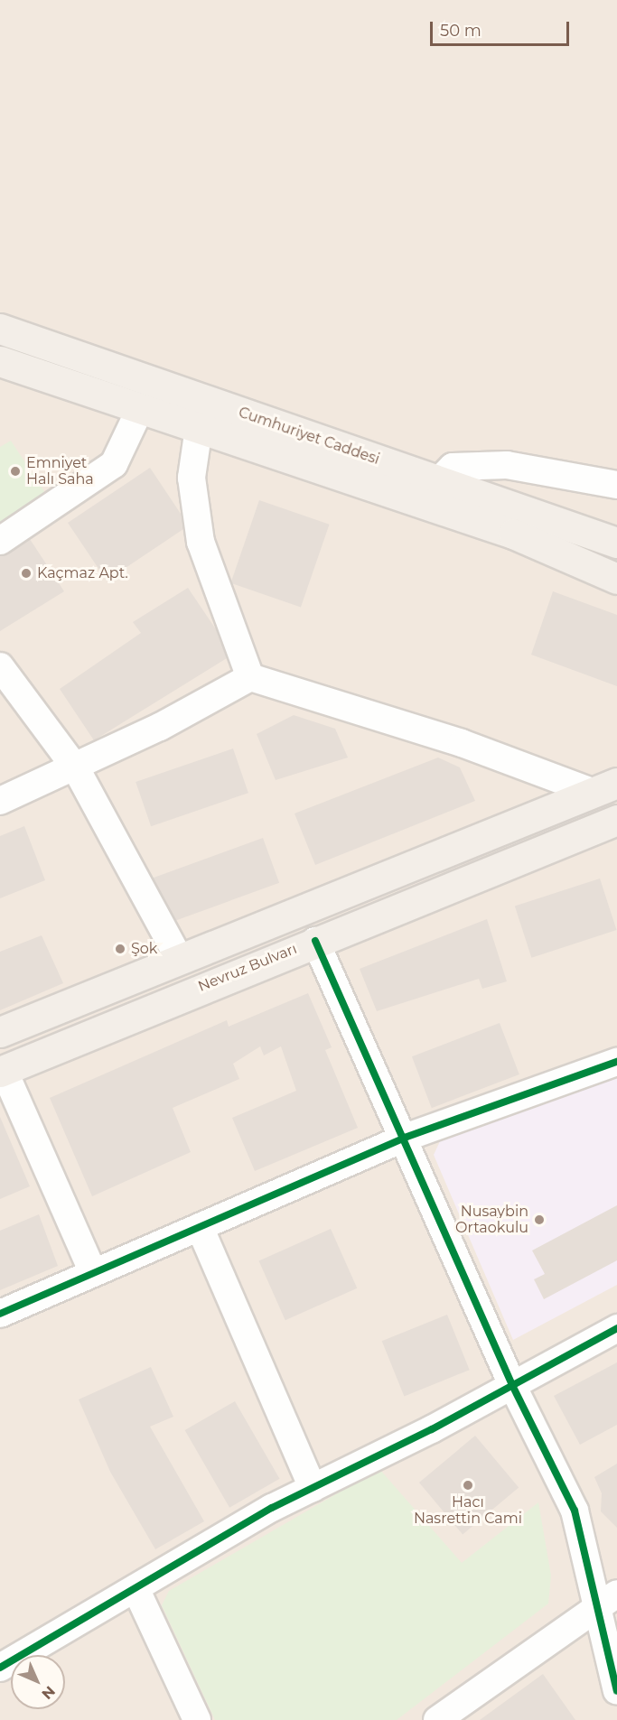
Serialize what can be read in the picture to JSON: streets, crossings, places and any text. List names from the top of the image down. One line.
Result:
{"streets":{"main road":["Cumhuriyet Caddesi","Nevruz Bulvarı"]},"places":["Emniyet Halı Saha","Kaçmaz Apt.","Şok","Nusaybin Ortaokulu","Hacı Nasrettin Cami"],"scale_bar":"50 m","north":"bottom right"}
